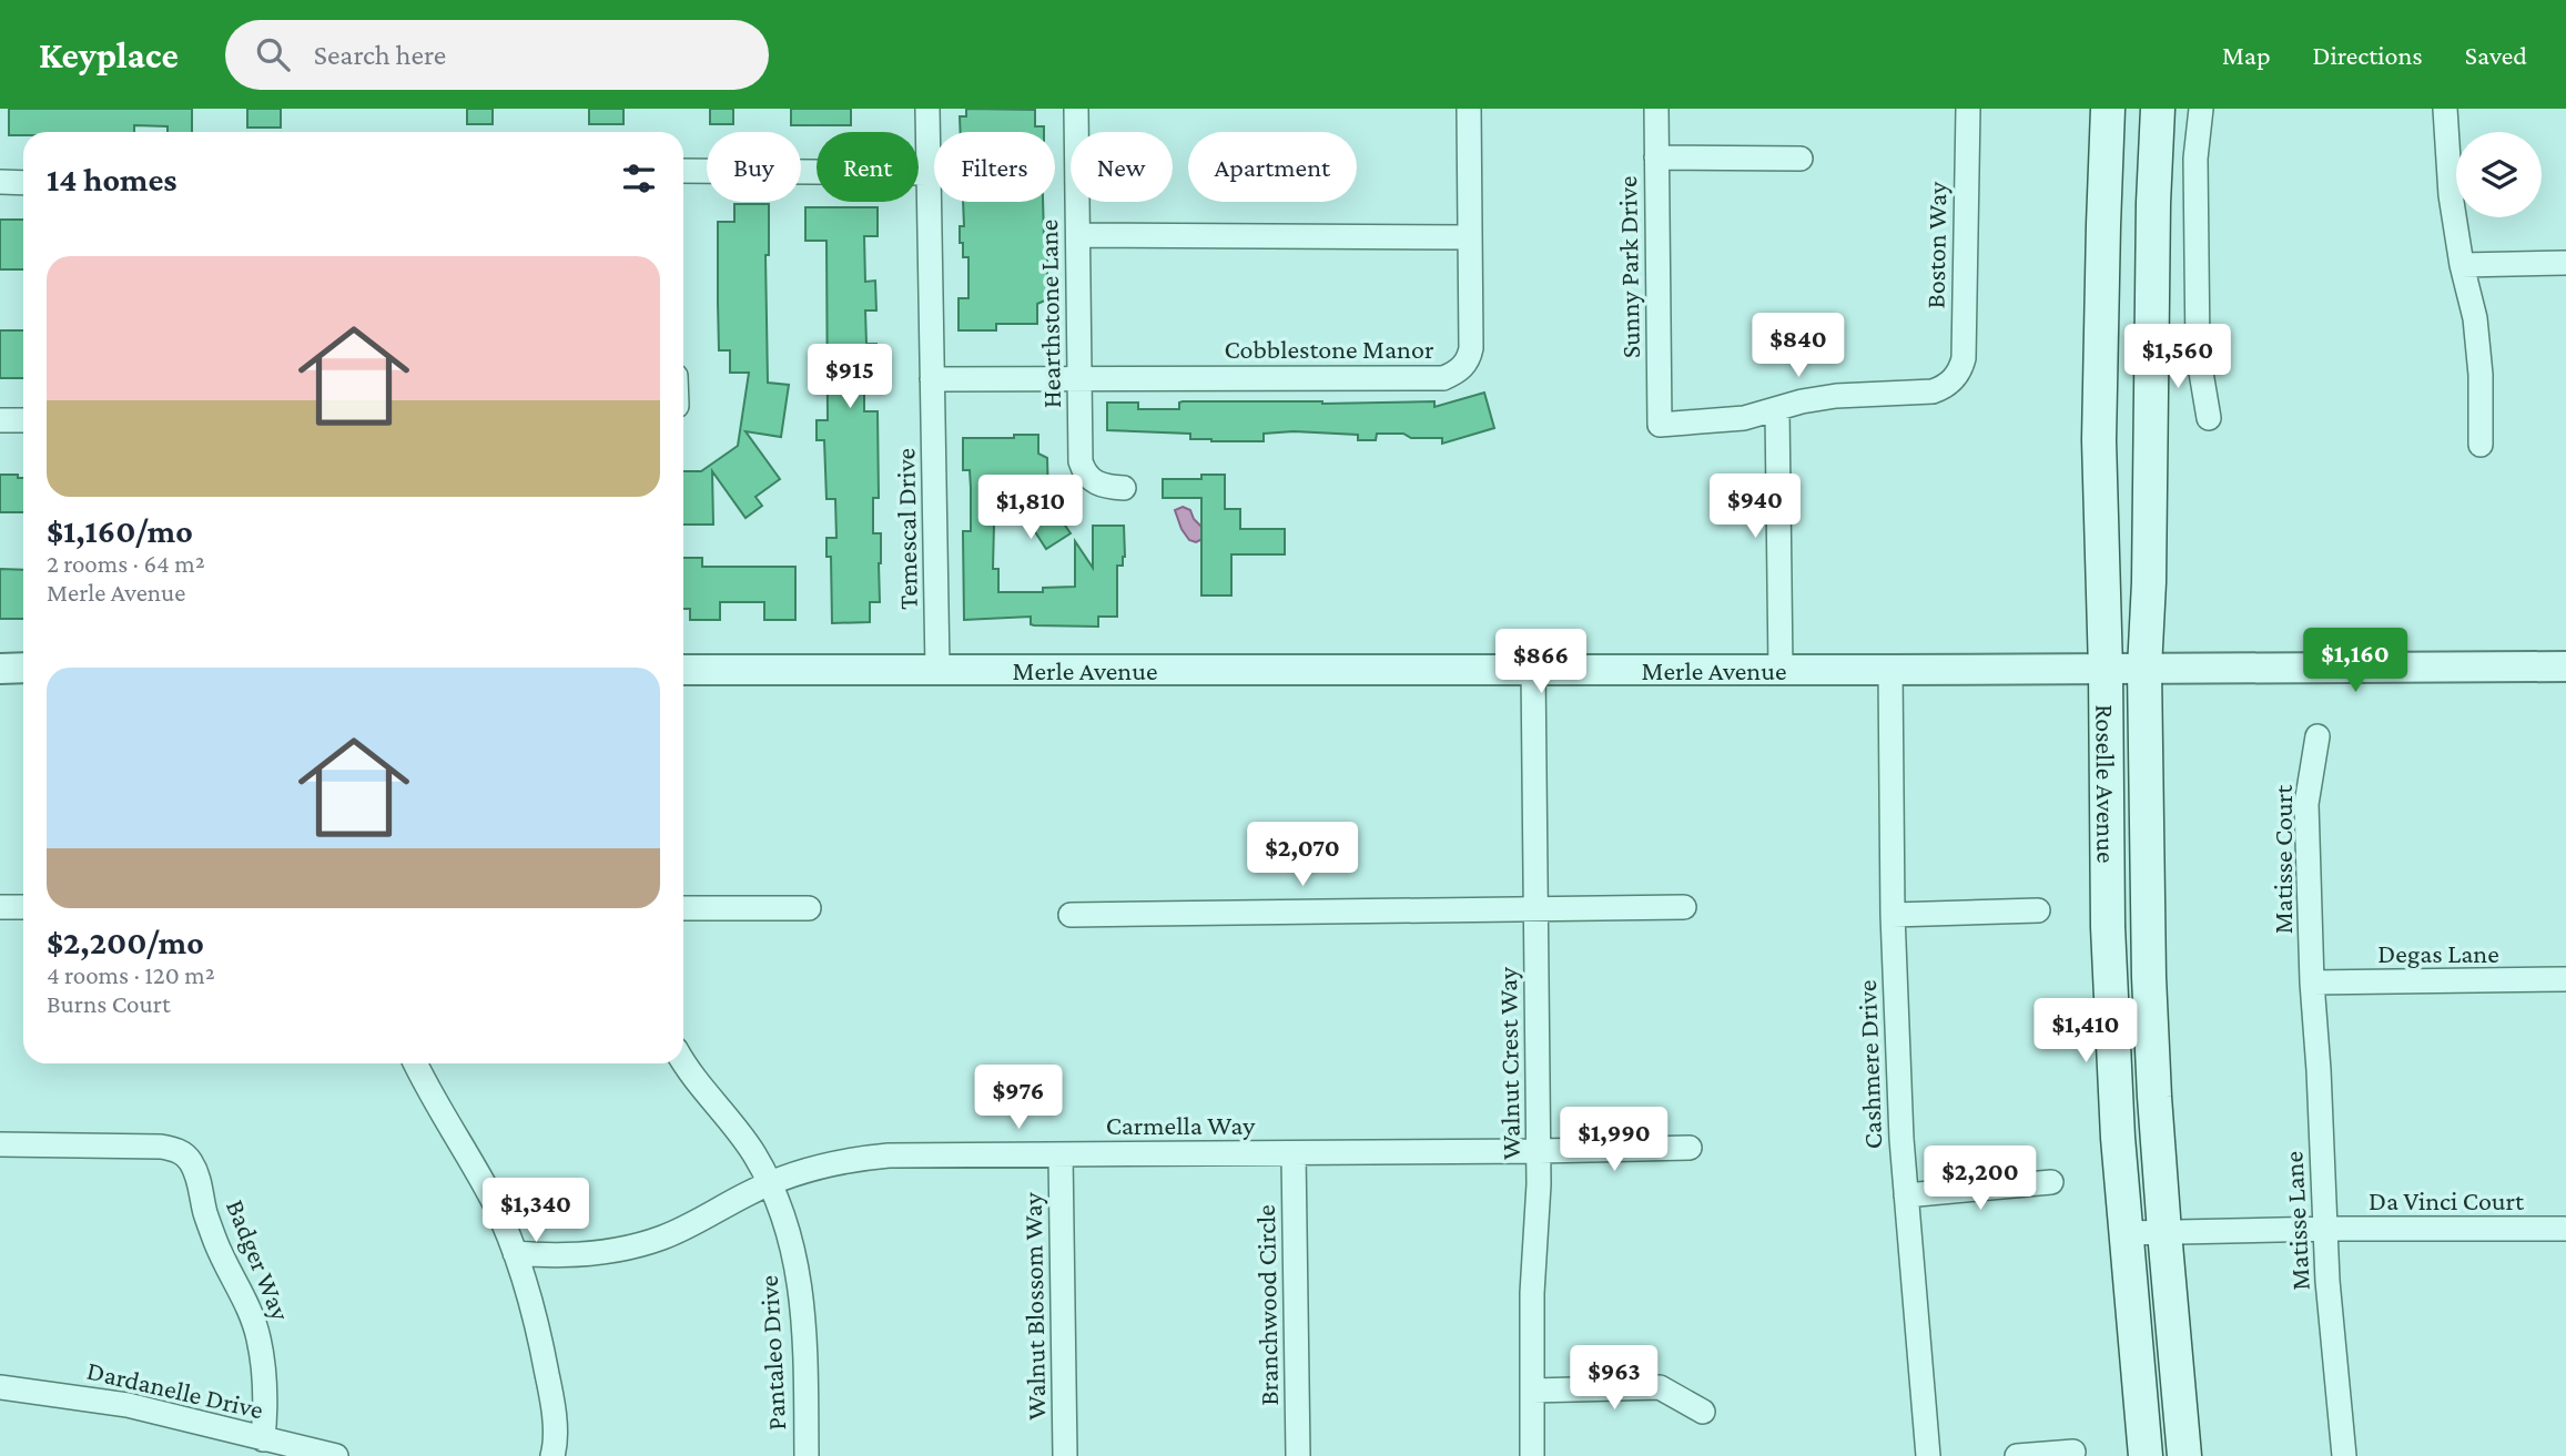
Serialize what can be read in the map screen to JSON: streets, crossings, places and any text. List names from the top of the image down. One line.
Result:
{"streets":{"main road":["Roselle Avenue"],"street":["Boston Way","Sunny Park Drive","Hearthstone Lane","Cobblestone Manor","Temescal Drive","Merle Avenue","Matisse Court","Degas Lane","Walnut Crest Way","Cashmere Drive","Carmella Way","Da Vinci Court","Matisse Lane","Badger Way","Branchwood Circle","Walnut Blossom Way","Pantaleo Drive","Dardanelle Drive"]},"crossings":[["Boston Way","Sunny Park Drive"],["Hearthstone Lane","Cobblestone Manor"],["Cobblestone Manor","Temescal Drive"],["Temescal Drive","Merle Avenue"],["Merle Avenue","Roselle Avenue"],["Merle Avenue","Walnut Crest Way"],["Merle Avenue","Cashmere Drive"],["Roselle Avenue","Da Vinci Court"],["Matisse Court","Degas Lane"],["Matisse Court","Matisse Lane"],["Degas Lane","Matisse Lane"],["Walnut Crest Way","Carmella Way"],["Carmella Way","Branchwood Circle"],["Carmella Way","Walnut Blossom Way"],["Carmella Way","Pantaleo Drive"],["Da Vinci Court","Matisse Lane"],["Badger Way","Dardanelle Drive"]],"page":{"header":"Keyplace","search":"Search here","nav":["Map","Directions","Saved"],"chip":["Buy","Rent","Filters","New","Apartment"],"heading":"14 homes","list":[{"name":"$1,160/mo","note":"2 rooms · 64 m² · Merle Avenue"},{"name":"$2,200/mo","note":"4 rooms · 120 m² · Burns Court"}],"price":["$840","$1,560","$915","$940","$1,810","$1,160","$866","$2,070","$1,410","$976","$1,990","$2,200","$1,340","$963"]}}
